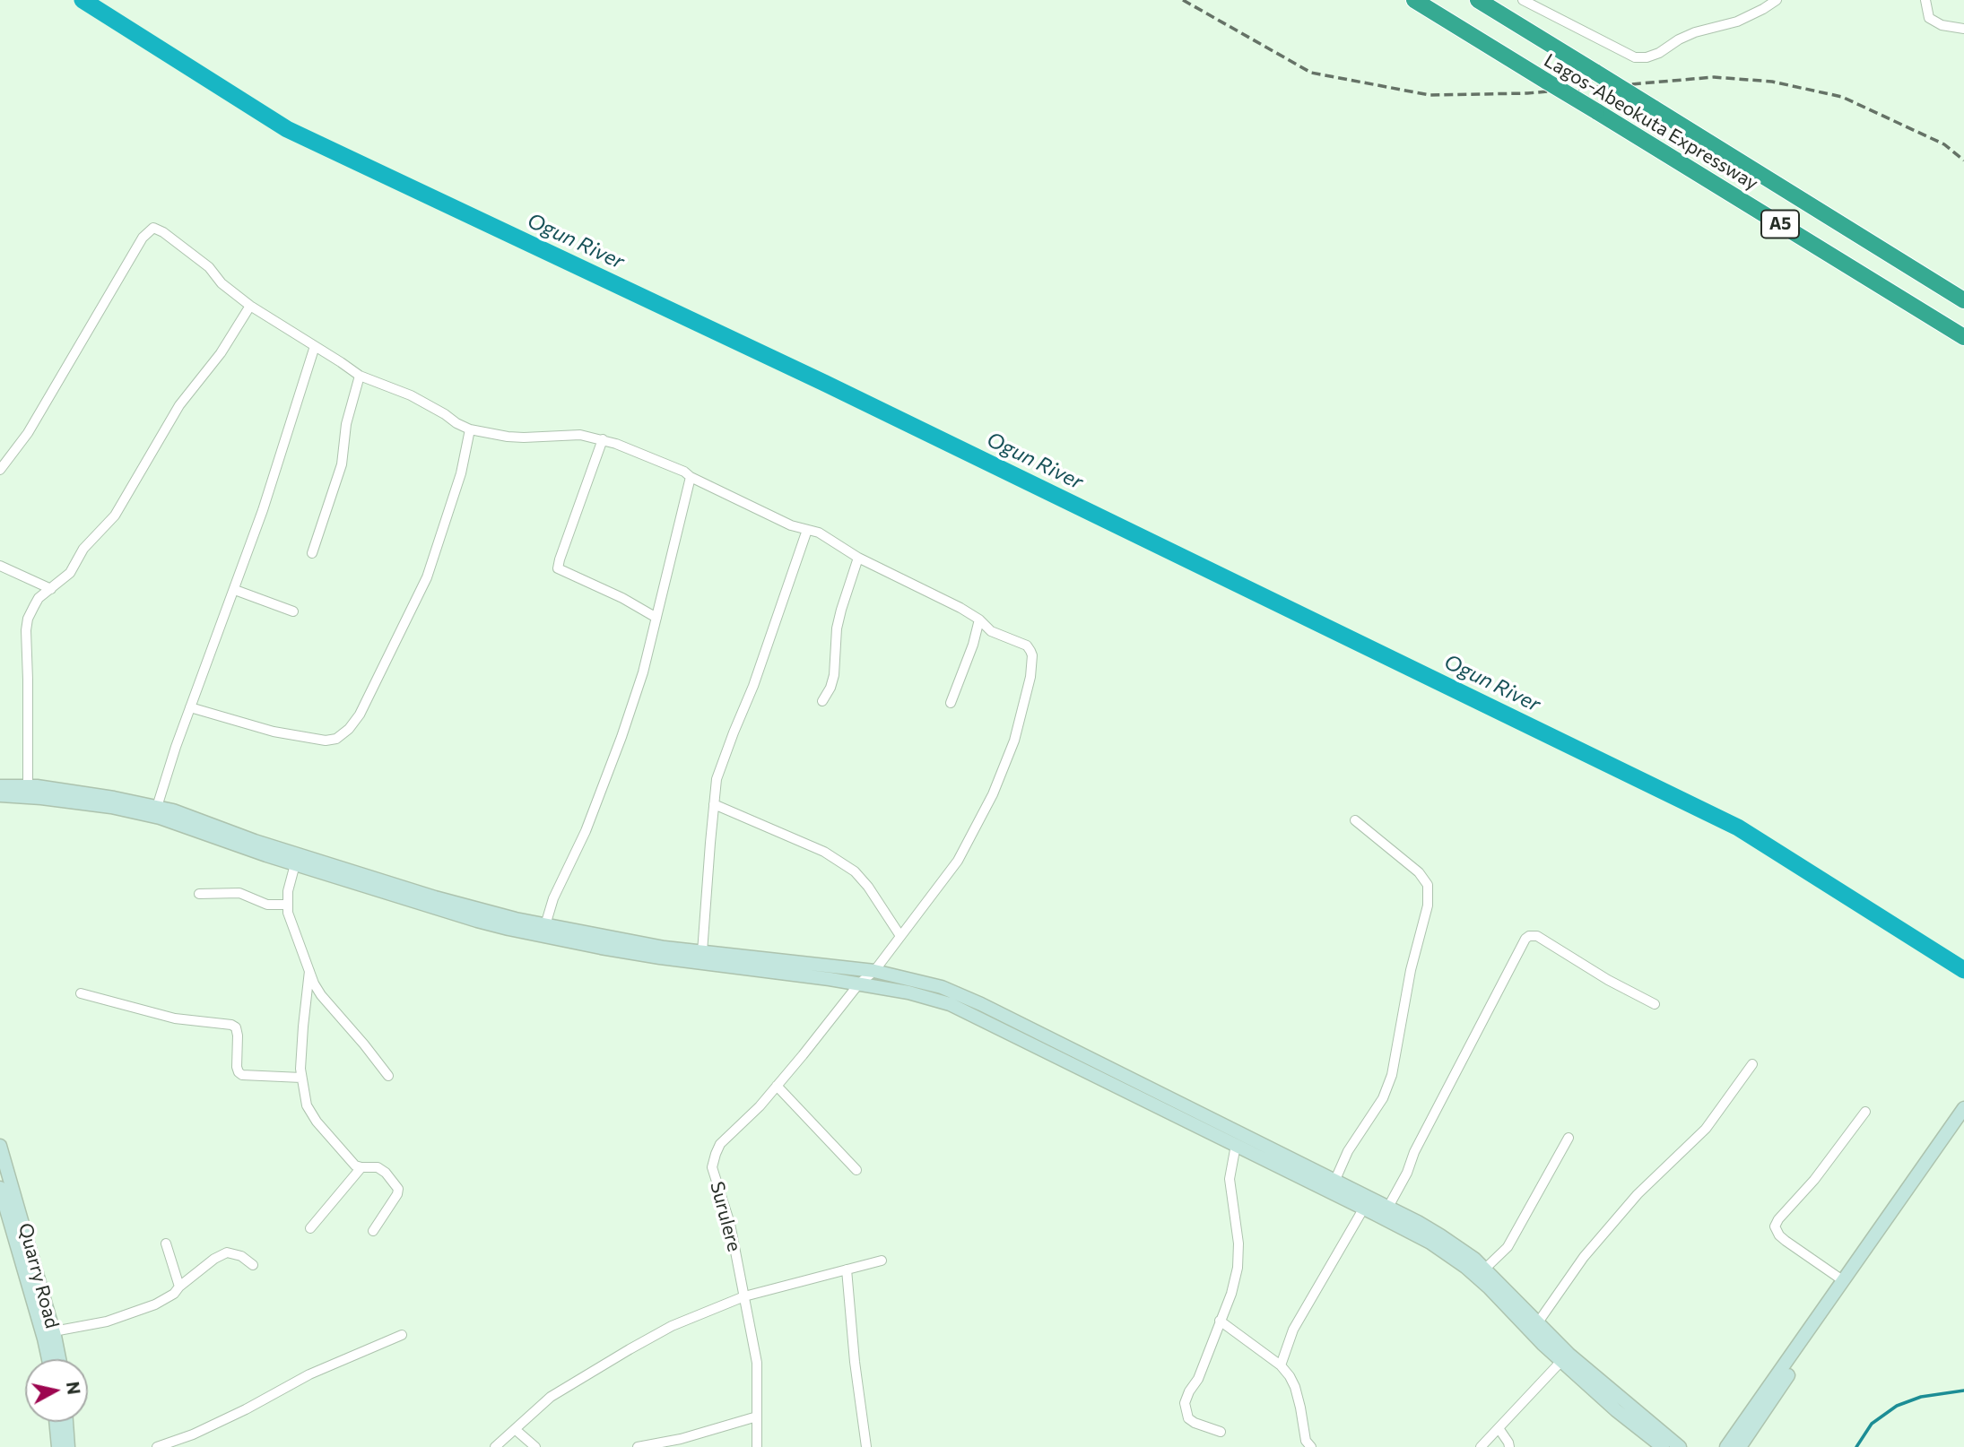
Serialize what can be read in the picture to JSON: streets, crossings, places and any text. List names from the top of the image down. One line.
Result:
{"streets":{"highway":["Lagos-Abeokuta Expressway","A5"],"main road":["Quarry Road"],"street":["Surulere"]},"water":["Ogun River"],"north":"right"}
